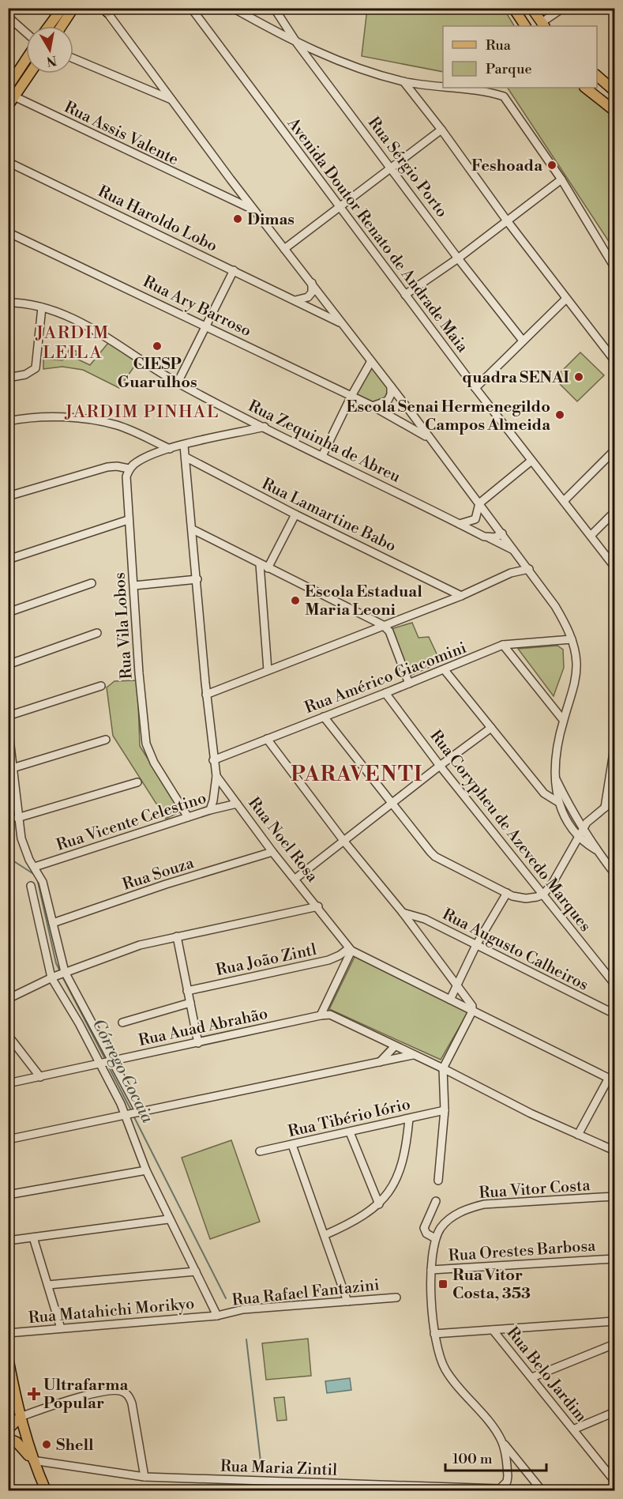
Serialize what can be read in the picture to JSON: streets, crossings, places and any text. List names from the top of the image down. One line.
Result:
{"streets":{"street":["Rua Assis Valente","Rua Sérgio Porto","Rua Haroldo Lobo","Avenida Doutor Renato de Andrade Maia","Rua Ary Barroso","Rua Zequinha de Abreu","Rua Lamartine Babo","Rua Vila Lobos","Rua Américo Giacomini","Rua Vicente Celestino","Rua Corypheu de Azevedo Marques","Rua Noel Rosa","Rua Souza","Rua Augusto Calheiros","Rua João Zintl","Rua Auad Abrahão","Rua Tibério Iório","Rua Vitor Costa","Rua Orestes Barbosa","Rua Rafael Fantazini","Rua Matahichi Morikyo","Rua Belo Jardim","Rua Maria Zintil"]},"crossings":[["Rua Lamartine Babo","Rua Noel Rosa"],["Rua Vila Lobos","Rua Vicente Celestino"],["Rua Américo Giacomini","Rua Corypheu de Azevedo Marques"],["Rua Américo Giacomini","Rua Noel Rosa"],["Rua Vicente Celestino","Rua Noel Rosa"],["Rua Noel Rosa","Rua Souza"],["Rua Noel Rosa","Rua João Zintl"],["Rua Rafael Fantazini","Rua Matahichi Morikyo"]],"districts":["JARDIM LEILA","JARDIM PINHAL","PARAVENTI"],"water":["Córrego Cocaia"],"places":{"other":["Feshoada","Dimas","CIESP Guarulhos","quadra SENAI","Escola Senai Hermenegildo Campos Almeida","Escola Estadual Maria Leoni","Shell"],"transit":["Rua Vitor Costa, 353"],"health":["Ultrafarma Popular"]},"legend":["Rua","Parque"],"scale_bar":"100 m","north":"bottom"}
